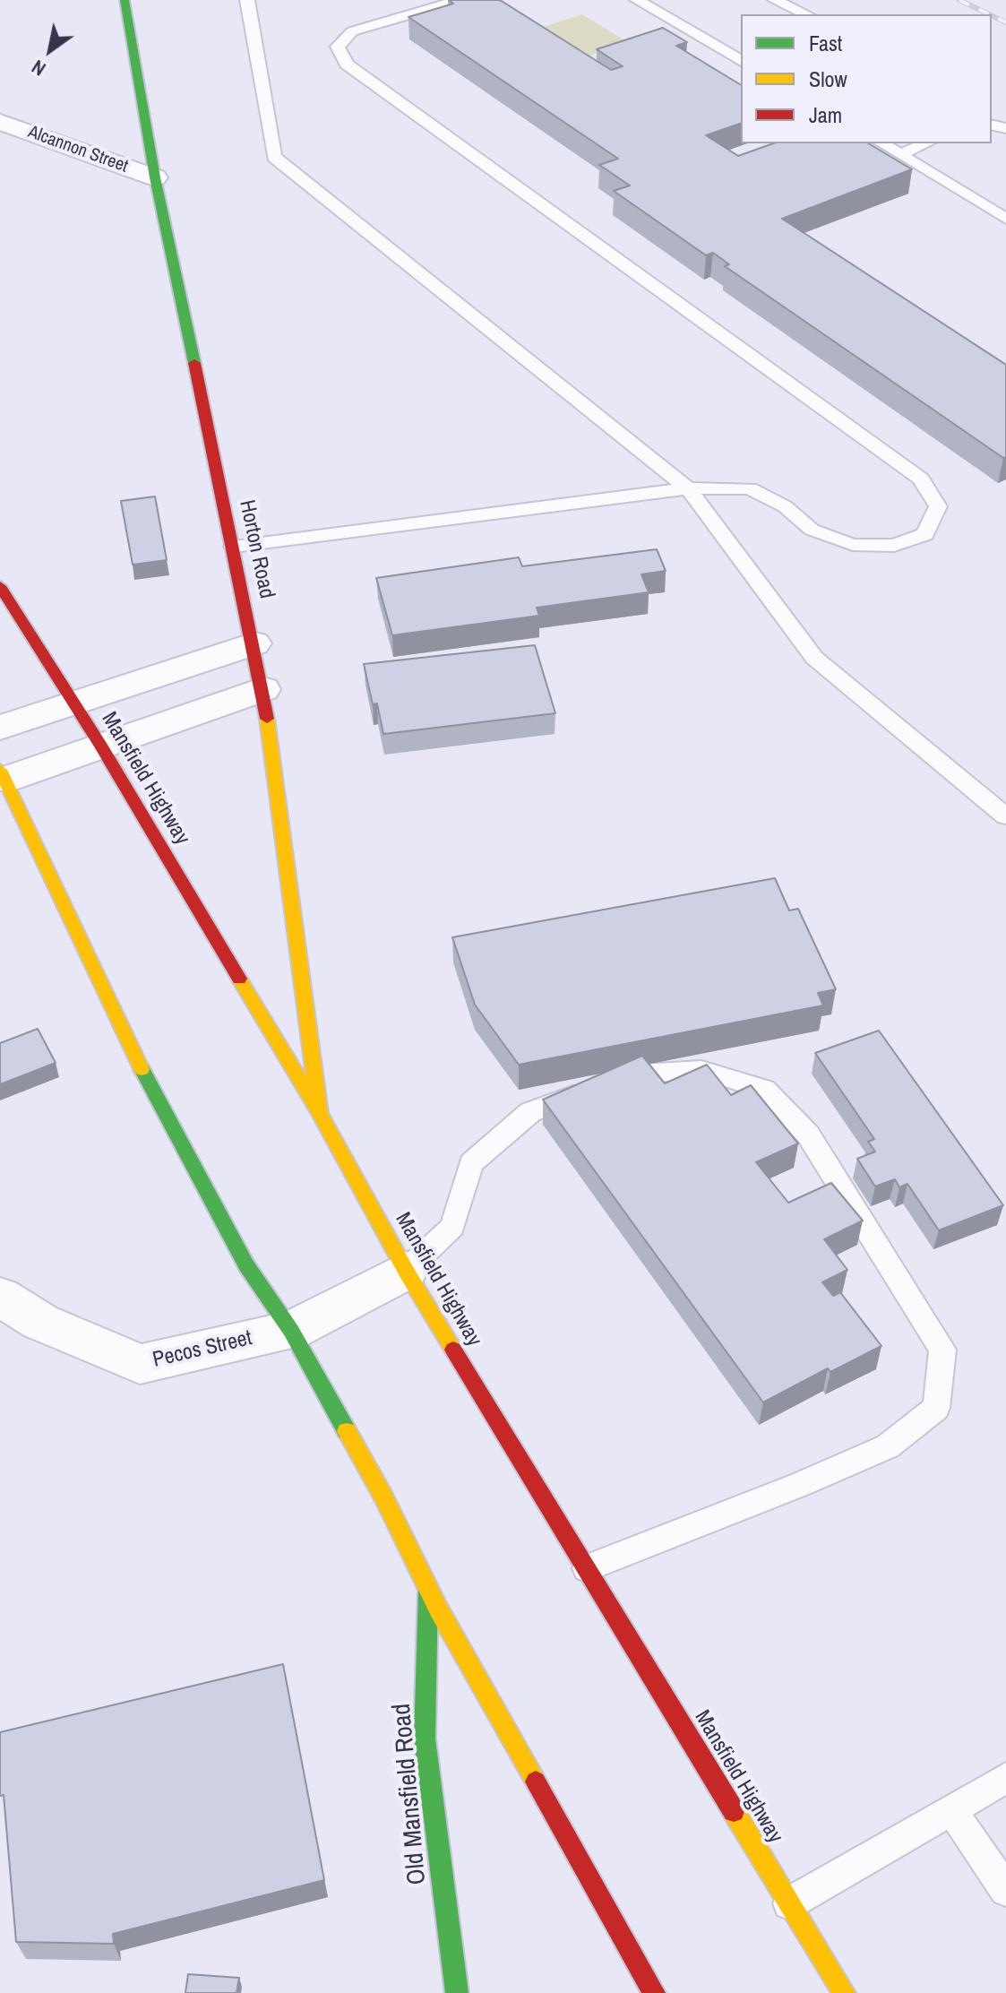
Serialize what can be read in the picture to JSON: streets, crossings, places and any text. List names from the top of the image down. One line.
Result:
{"streets":{"main road":["Horton Road","Mansfield Highway","Old Mansfield Road"],"street":["Alcannon Street","Pecos Street"]},"crossings":[["Alcannon Street","Horton Road"],["Horton Road","Mansfield Highway"],["Mansfield Highway","Pecos Street"]],"legend":["Fast","Slow","Jam"],"north":"bottom left"}
